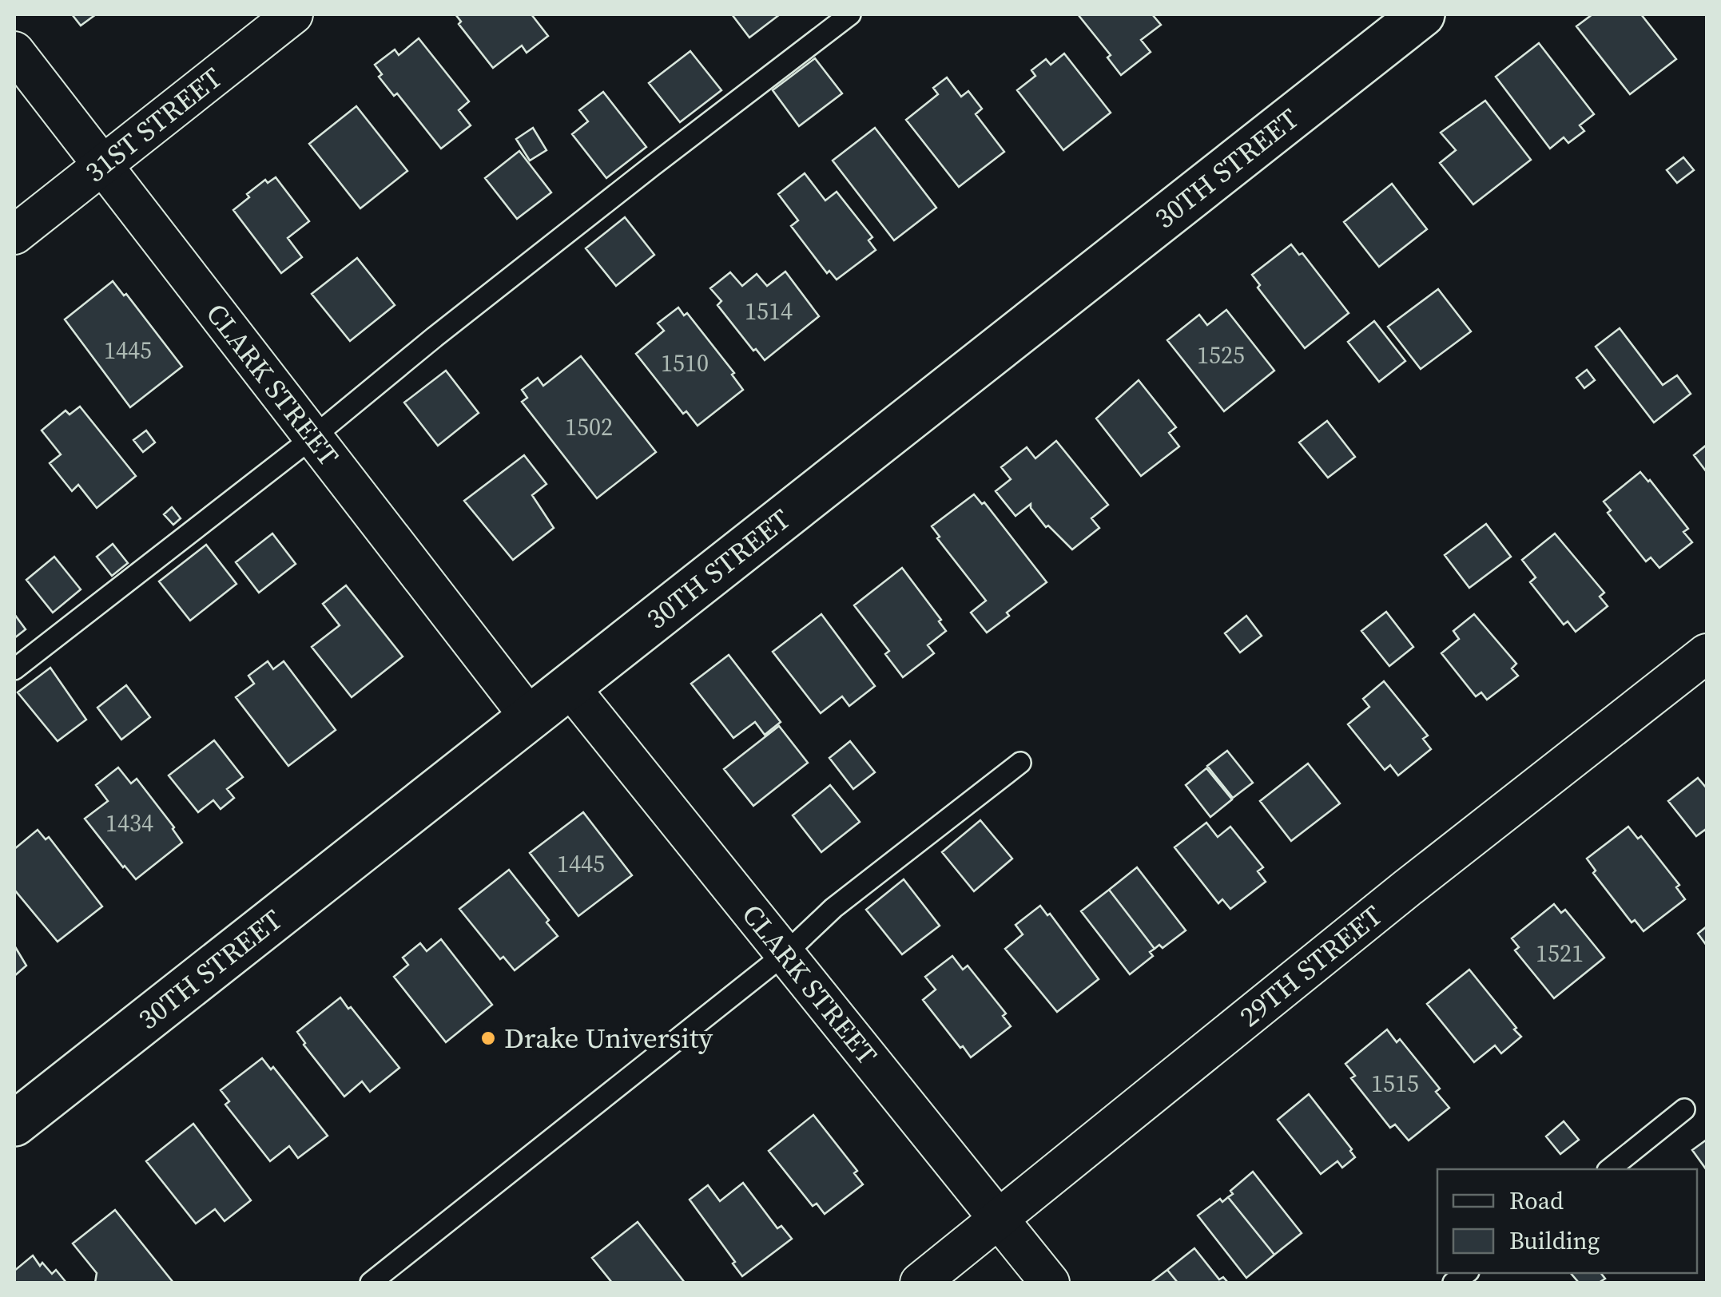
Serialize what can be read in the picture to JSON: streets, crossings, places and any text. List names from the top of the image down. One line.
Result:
{"streets":{"street":["31ST STREET","30TH STREET","CLARK STREET","29TH STREET"]},"crossings":[["31ST STREET","CLARK STREET"],["30TH STREET","CLARK STREET"],["CLARK STREET","29TH STREET"]],"places":["Drake University"],"house_numbers":["1514","1445","1525","1510","1502","1434","1445","1521","1515"],"legend":["Road","Building"]}
